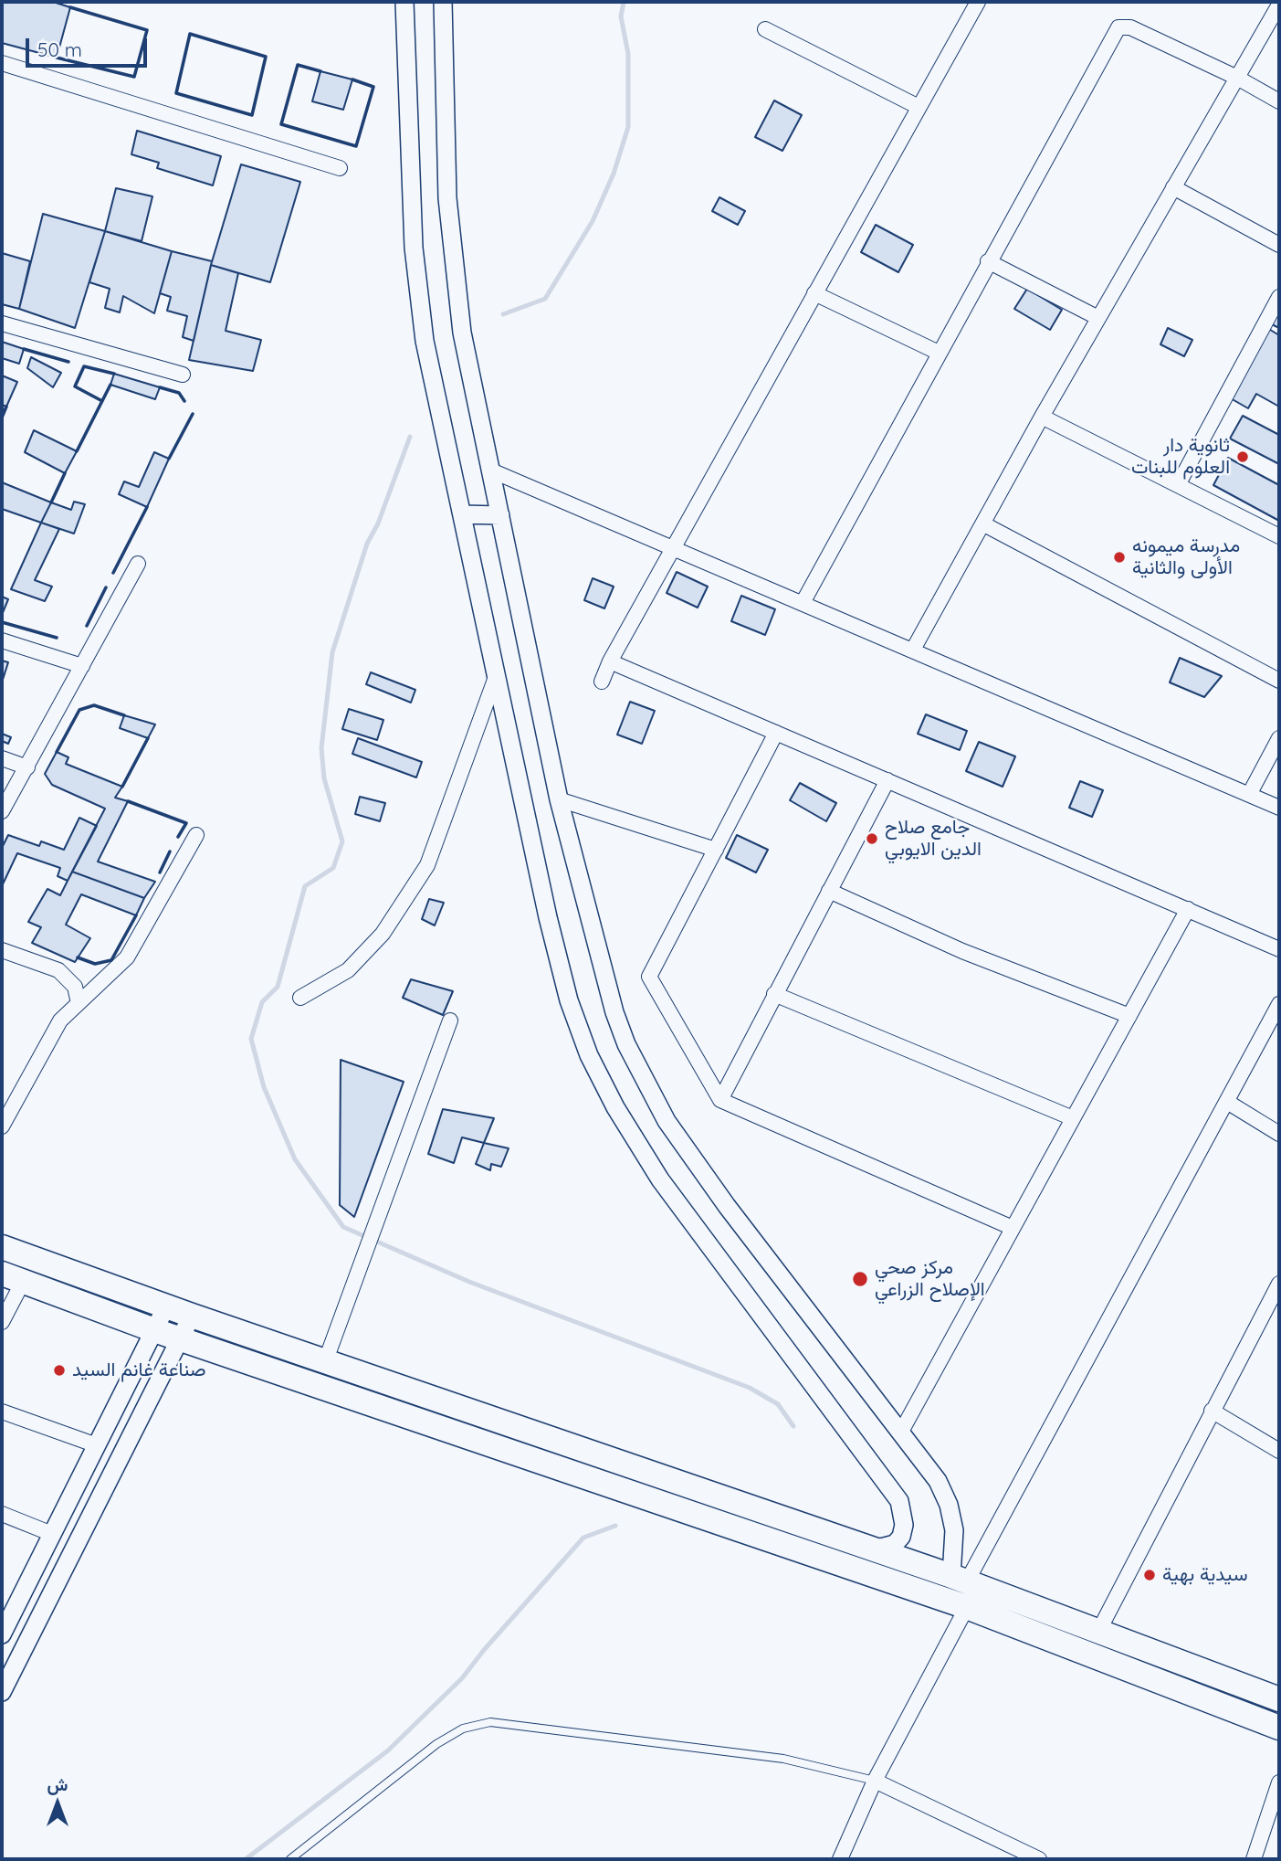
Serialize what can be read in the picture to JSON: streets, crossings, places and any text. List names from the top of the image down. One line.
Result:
{"places":["ثانوية دار العلوم للبنات","مدرسة ميمونه الأولى والثانية","جامع صلاح الدين الايوبي","مركز صحي الإصلاح الزراعي","صناعة غانم السيد","سيدية بهية"],"scale_bar":"50 m","north":"top"}
